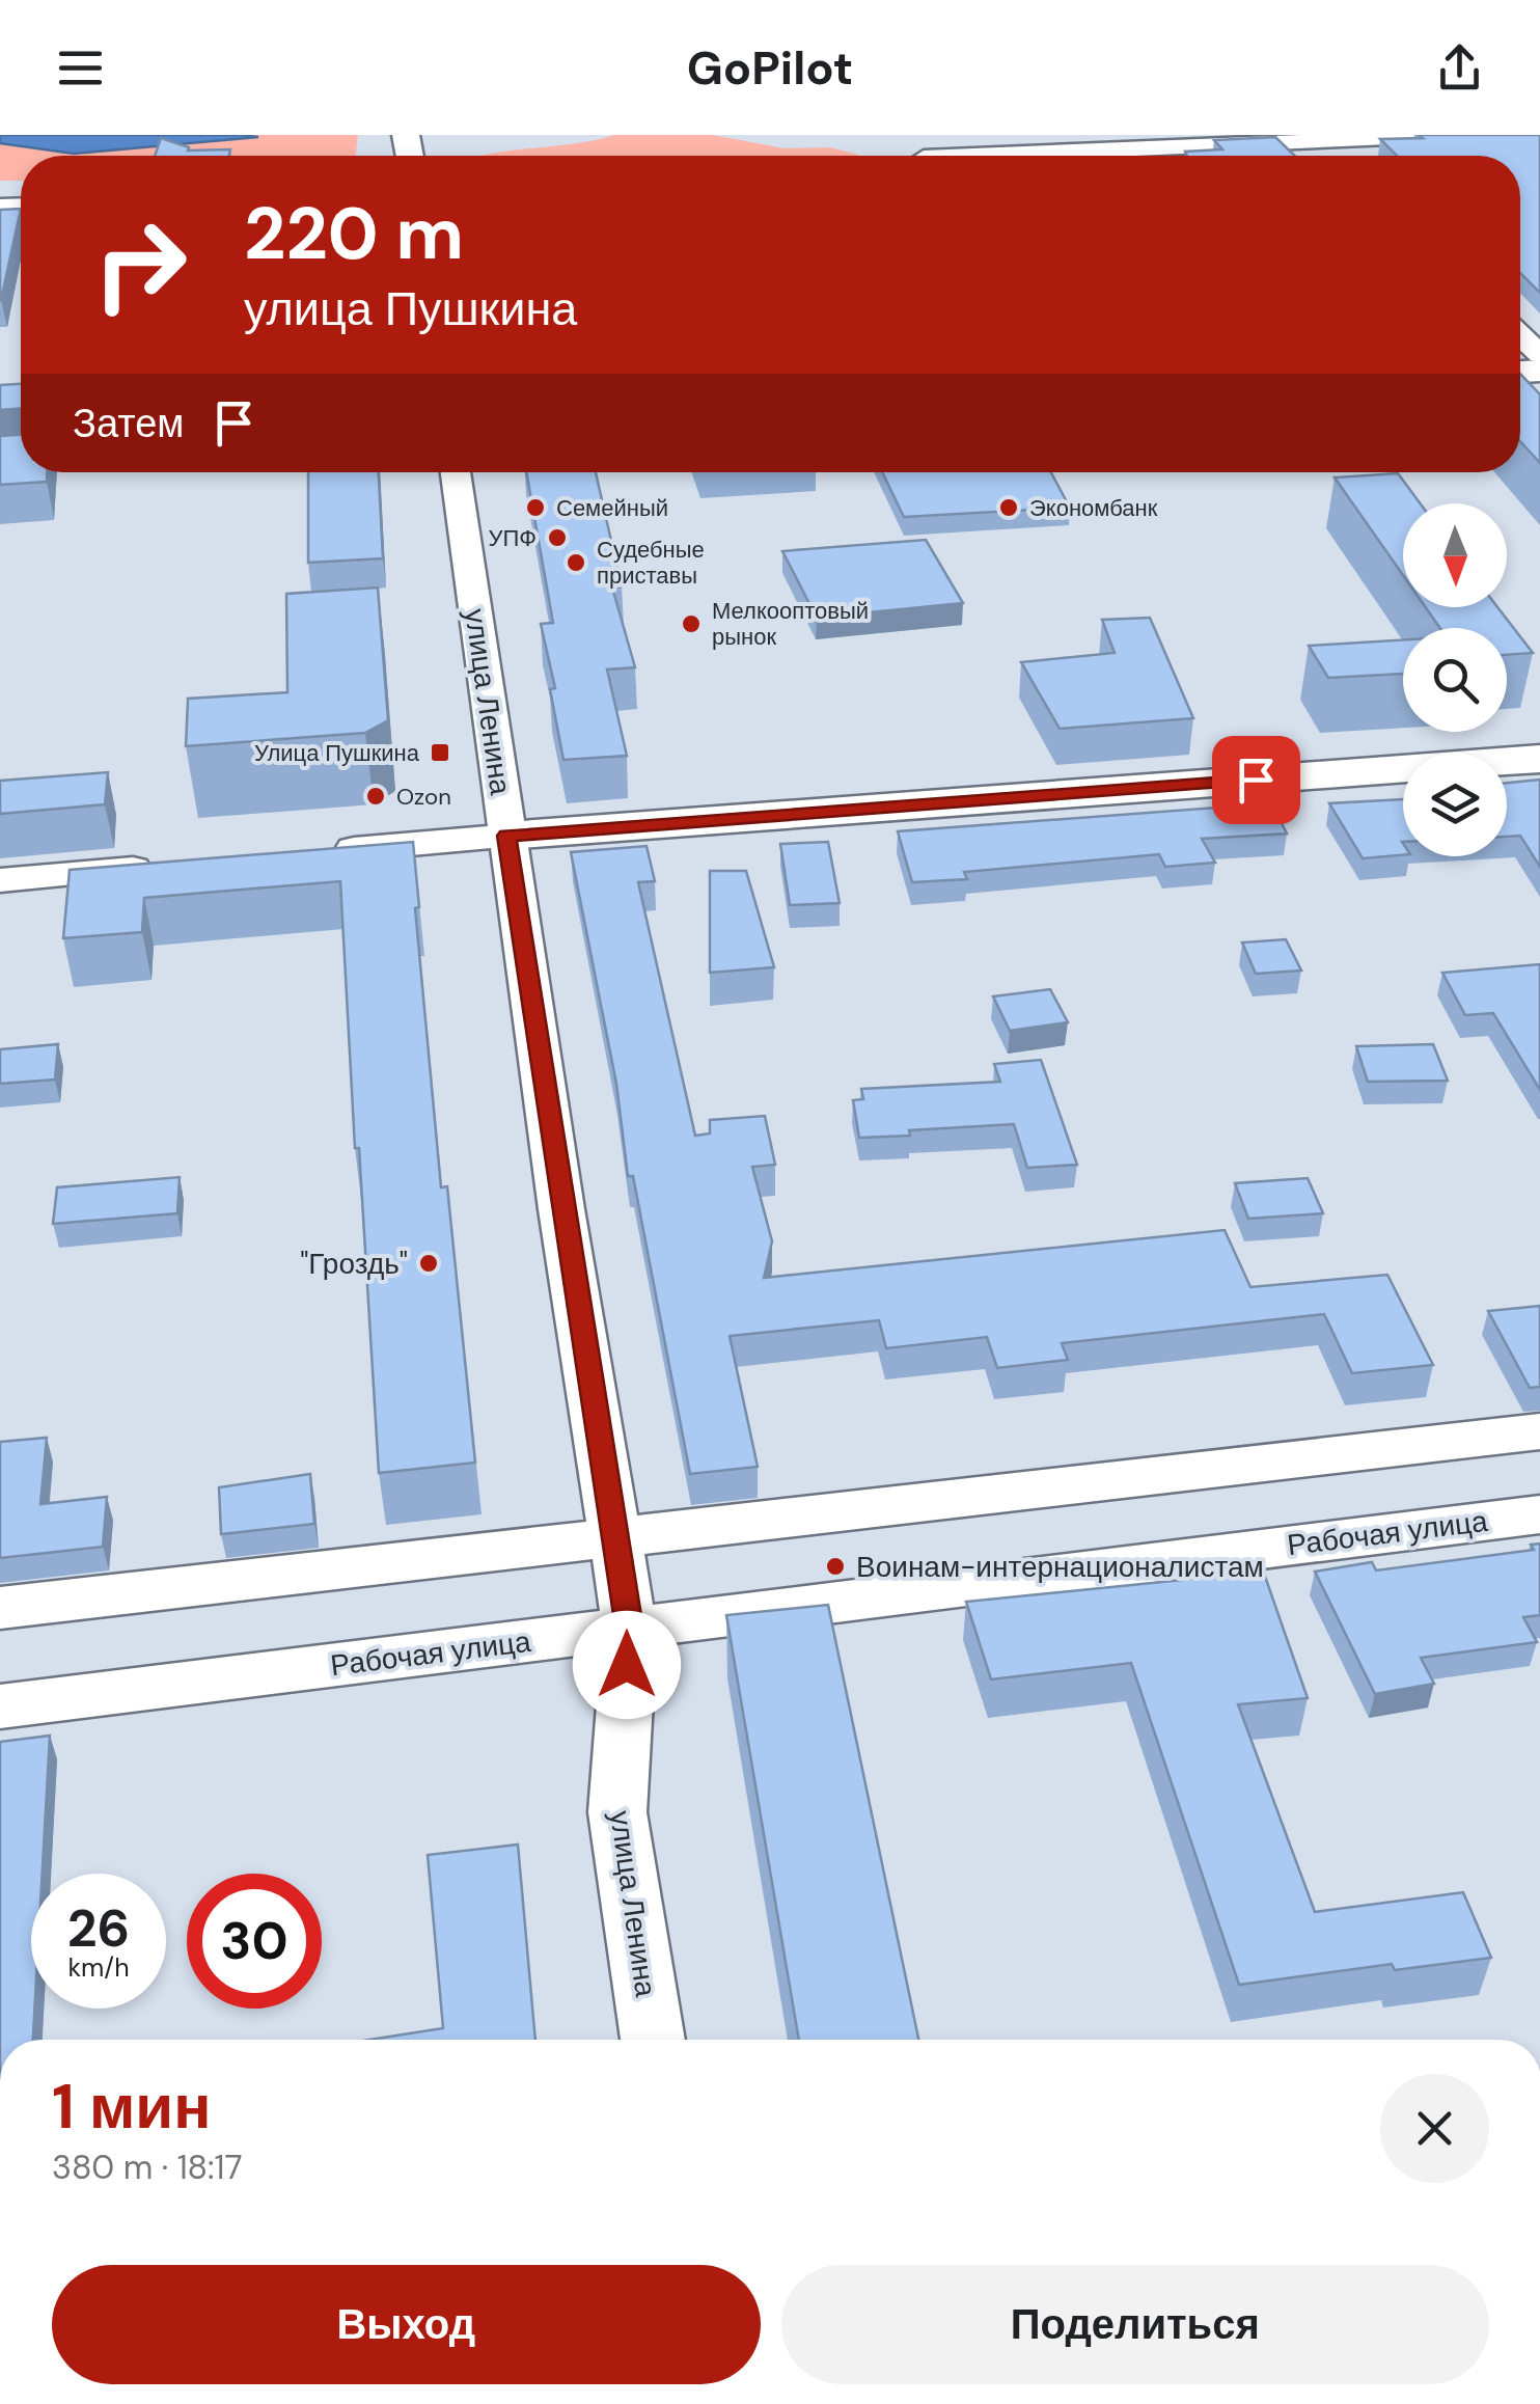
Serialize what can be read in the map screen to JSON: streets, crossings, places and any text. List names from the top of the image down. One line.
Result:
{"streets":{"street":["улица Ленина","Рабочая улица"]},"crossings":[["улица Ленина","Рабочая улица"]],"places":{"other":["Семейный","Экономбанк","УПФ","Судебные приставы","Мелкооптовый рынок","Ozon","\"Гроздь\"","Воинам-интернационалистам"],"transit":["Улица Пушкина"]},"north":"bottom","page":{"header":"GoPilot","turn":["220 m","улица Пушкина"],"then":"Затем","speed":"26 km/h","limit":"30","heading":["1 мин","380 m · 18:17"],"buttons":["Выход","Поделиться"]}}
